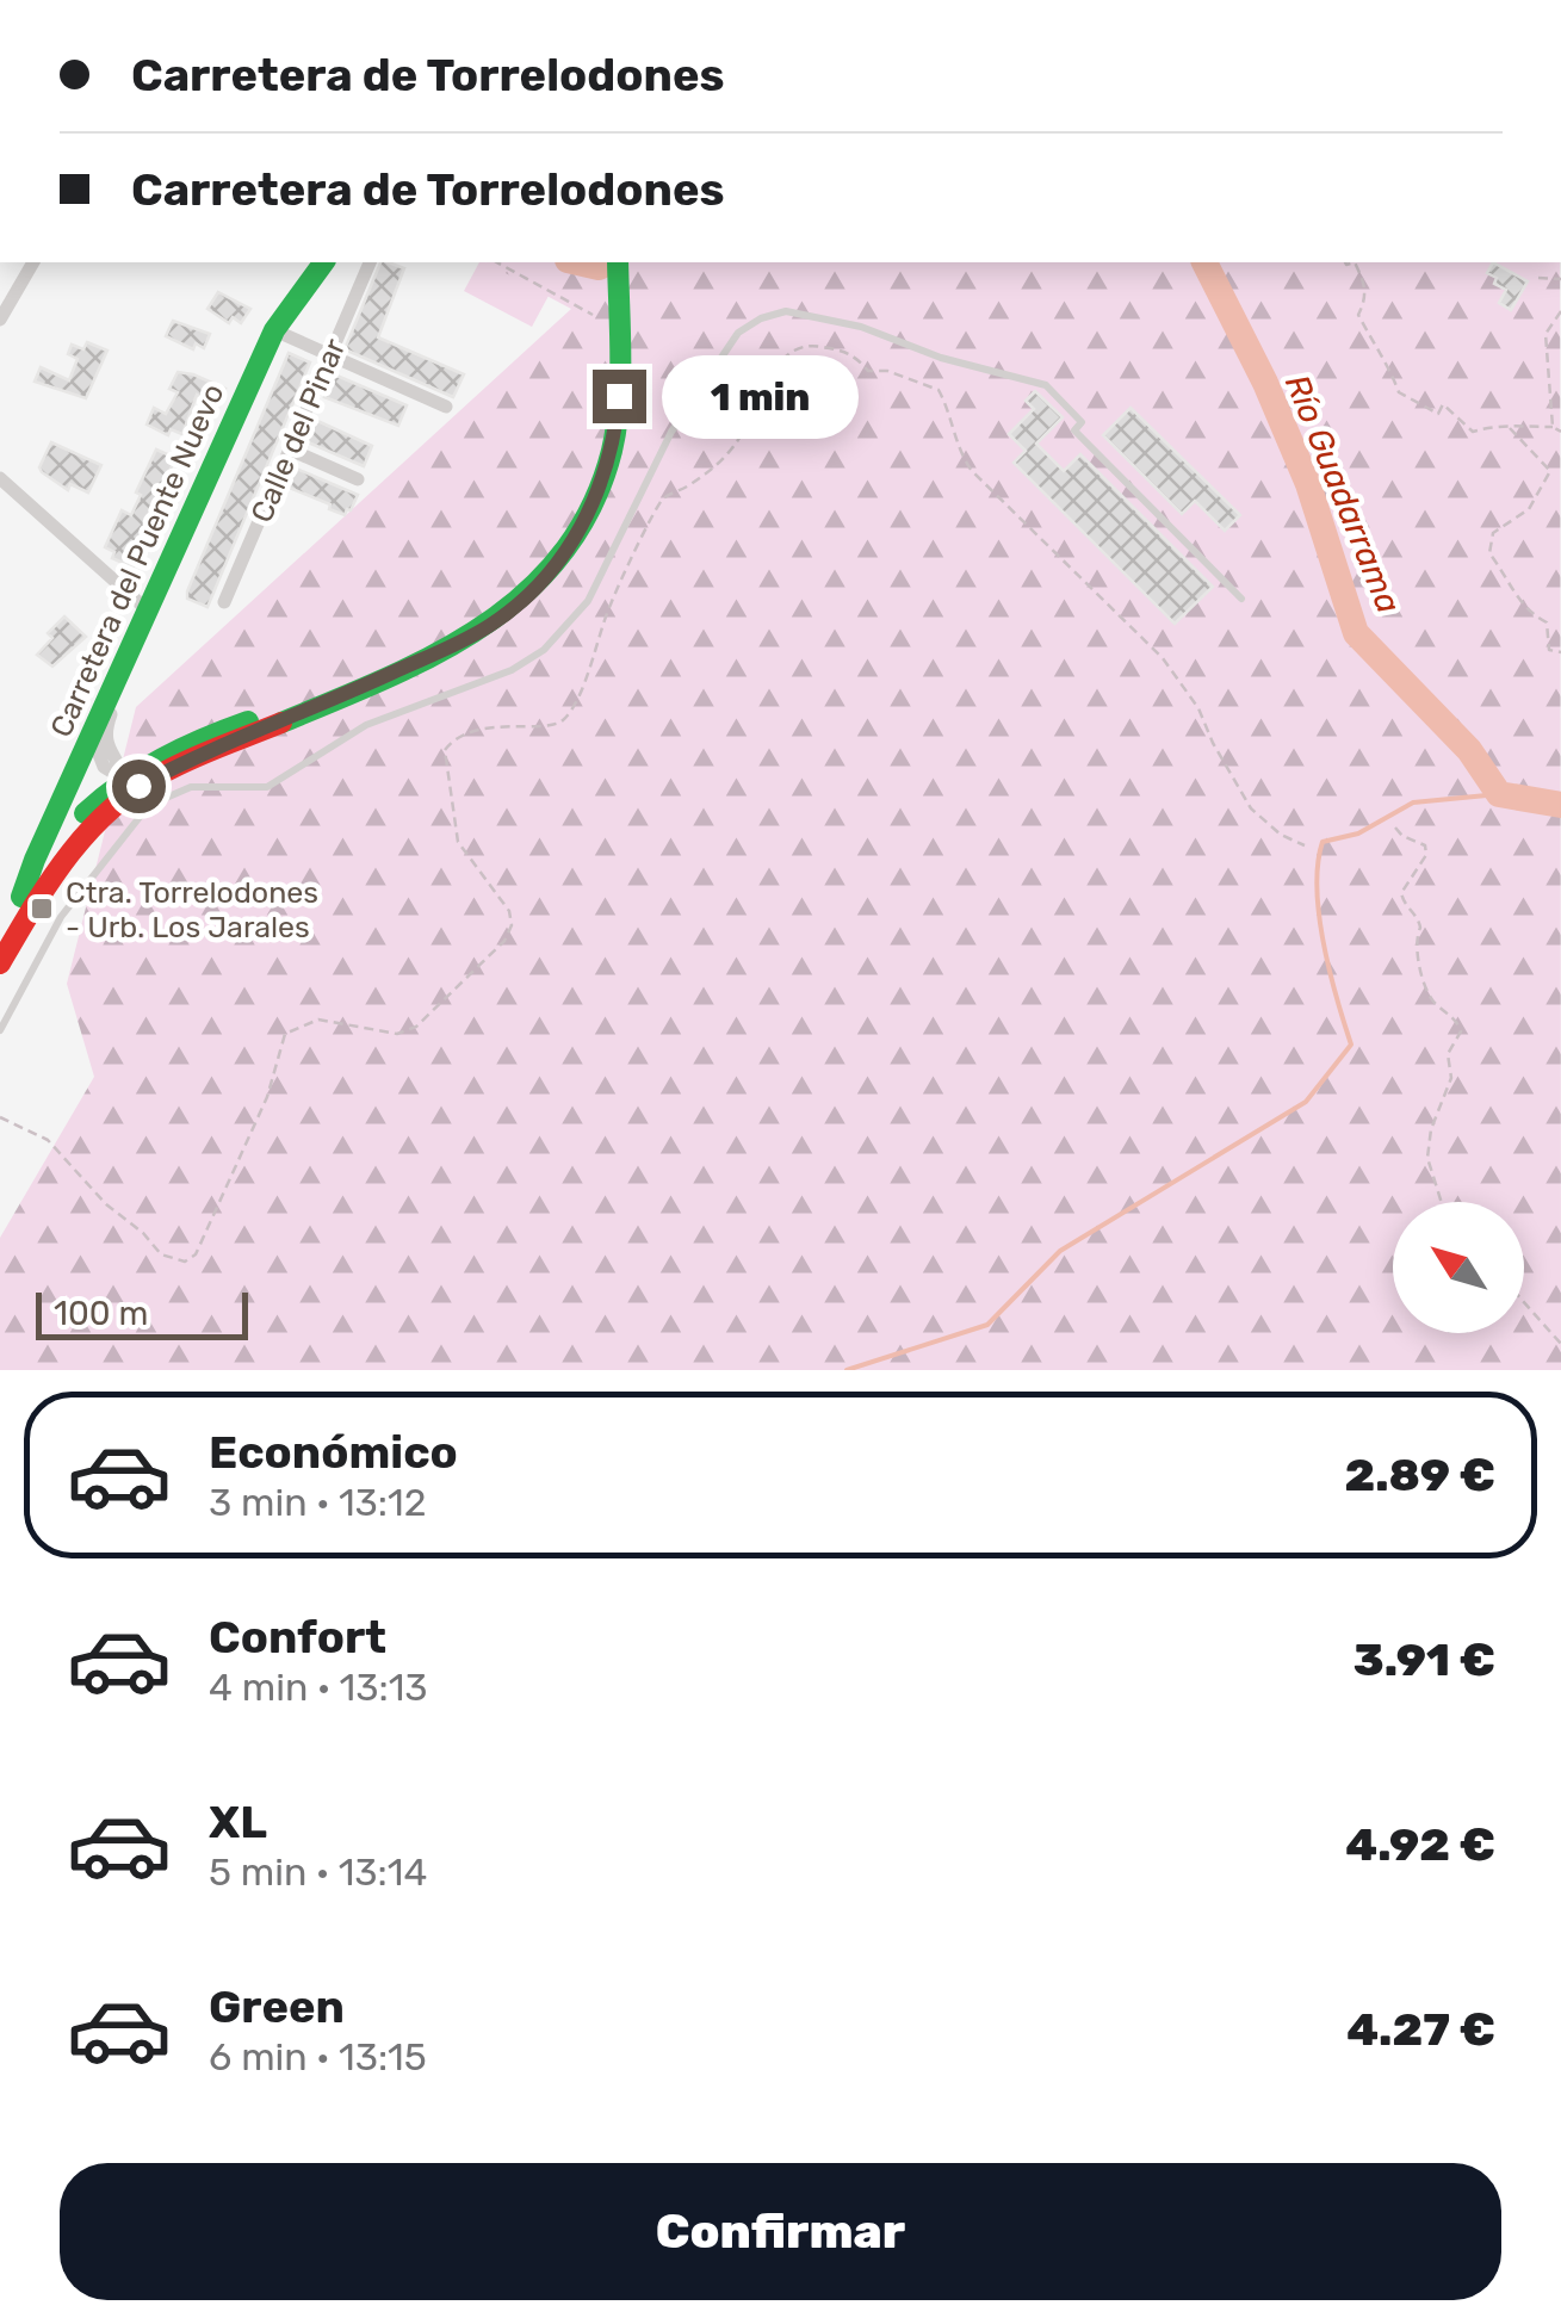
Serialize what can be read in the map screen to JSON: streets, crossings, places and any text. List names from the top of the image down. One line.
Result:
{"streets":{"main road":["Carretera del Puente Nuevo"],"street":["Calle del Pinar"]},"water":["Río Guadarrama"],"places":{"transit":["Ctra. Torrelodones - Urb. Los Jarales"]},"scale_bar":"100 m","north":"top left","page":{"banner":["Carretera de Torrelodones","Carretera de Torrelodones"],"bubble":"1 min","scale":"100 m","list":[{"name":"Económico","note":"3 min · 13:12","value":"2.89 €"},{"name":"Confort","note":"4 min · 13:13","value":"3.91 €"},{"name":"XL","note":"5 min · 13:14","value":"4.92 €"},{"name":"Green","note":"6 min · 13:15","value":"4.27 €"}],"buttons":"Confirmar"}}
